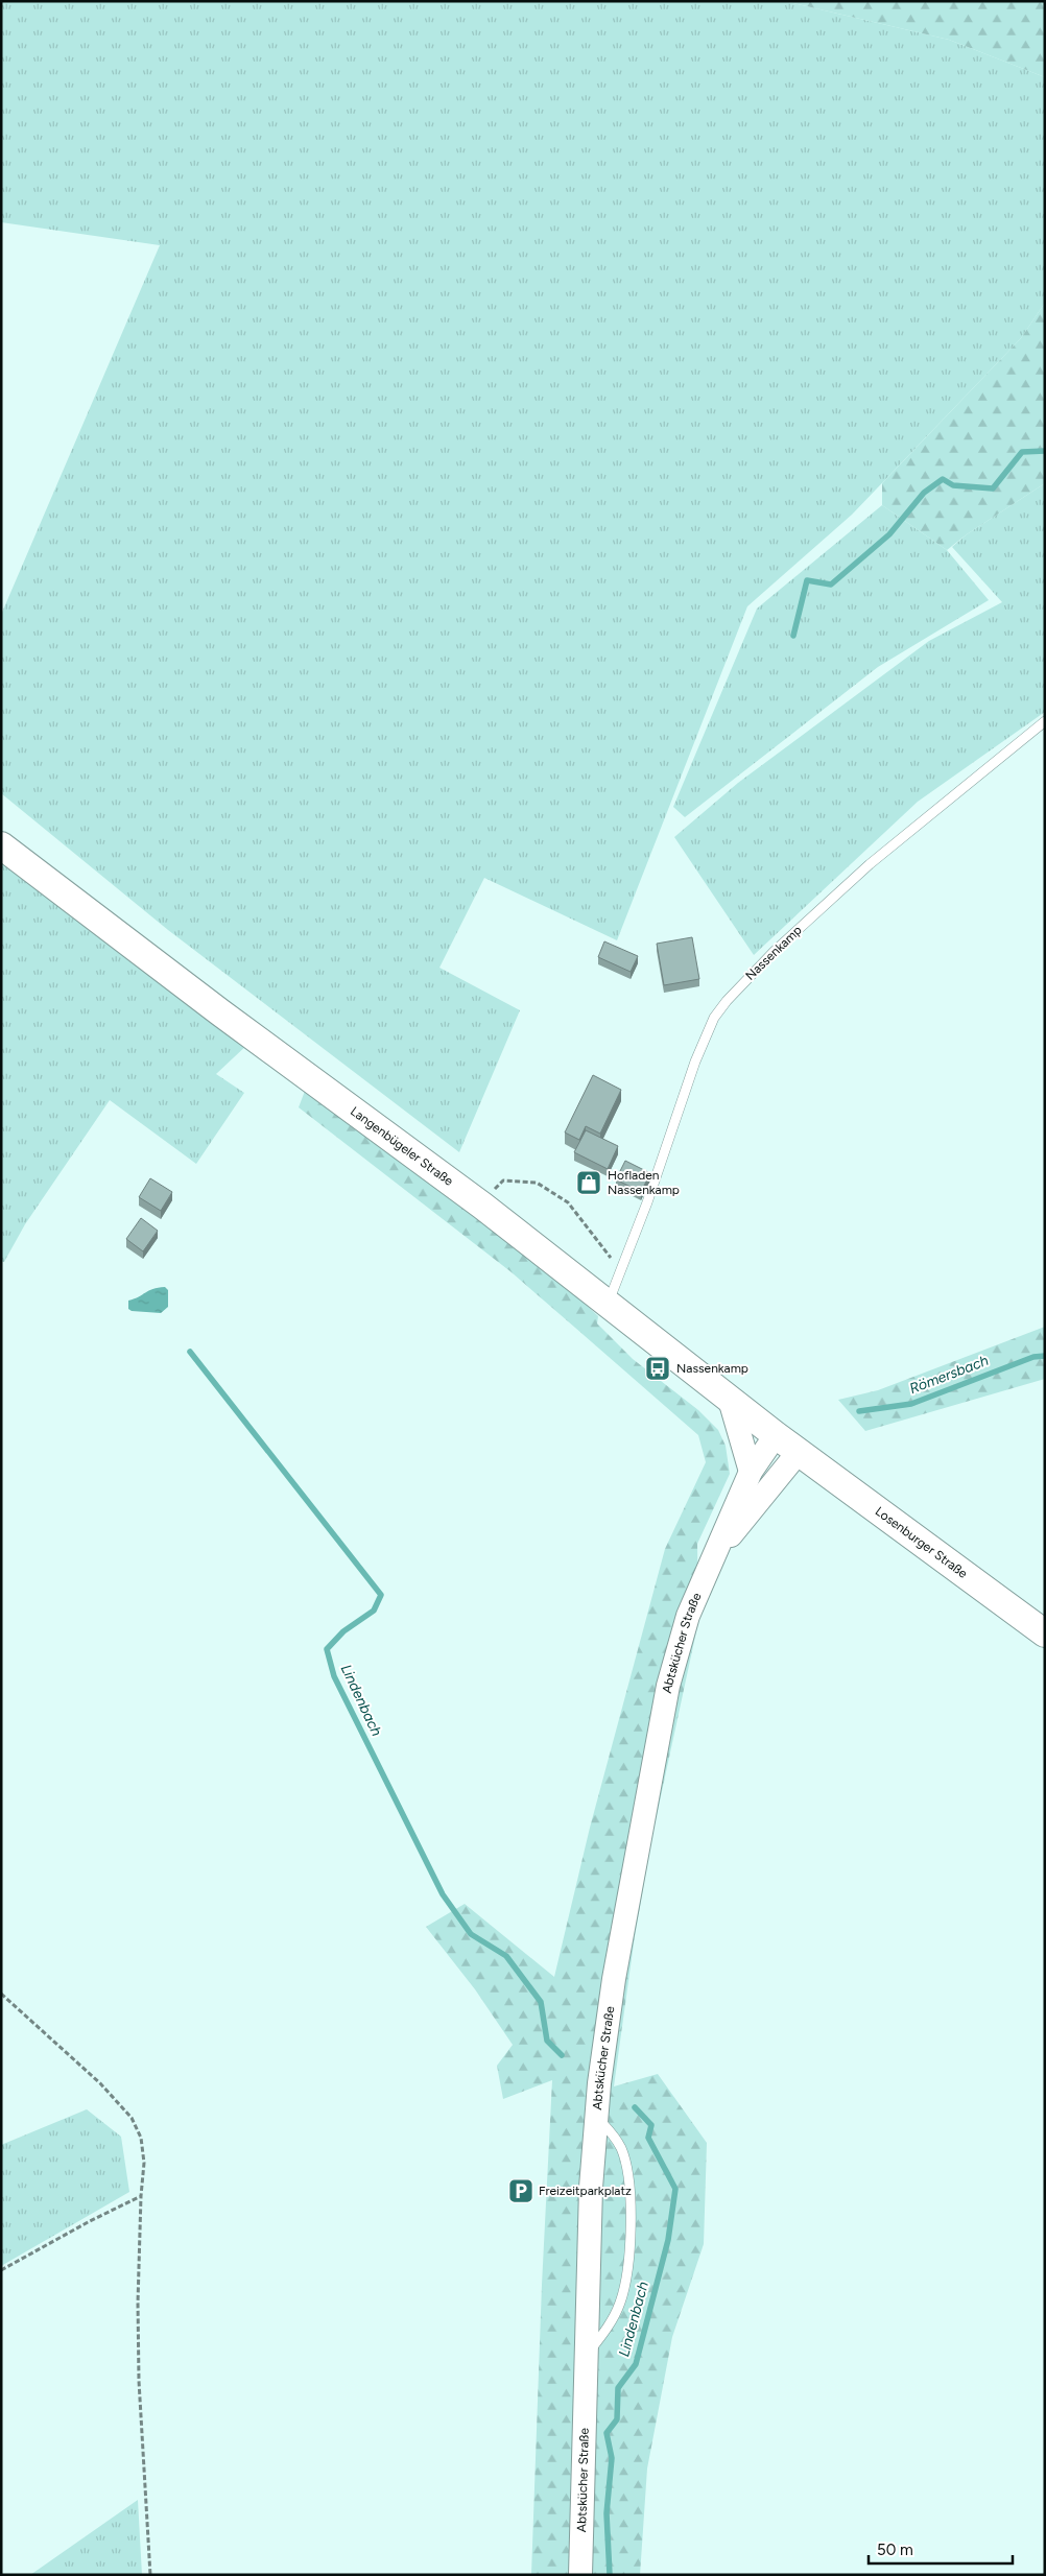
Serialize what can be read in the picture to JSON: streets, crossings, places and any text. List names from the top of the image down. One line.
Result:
{"streets":{"main road":["Langenbügeler Straße","Losenburger Straße"],"street":["Abtskücher Straße"],"lane":["Nassenkamp"]},"crossings":[["Nassenkamp","Langenbügeler Straße"],["Langenbügeler Straße","Losenburger Straße"],["Langenbügeler Straße","Abtskücher Straße"],["Losenburger Straße","Abtskücher Straße"]],"water":["Römersbach","Lindenbach"],"places":{"shop":["Hofladen Nassenkamp"],"bus stop":["Nassenkamp"],"parking":["Freizeitparkplatz"]},"scale_bar":"50 m"}
